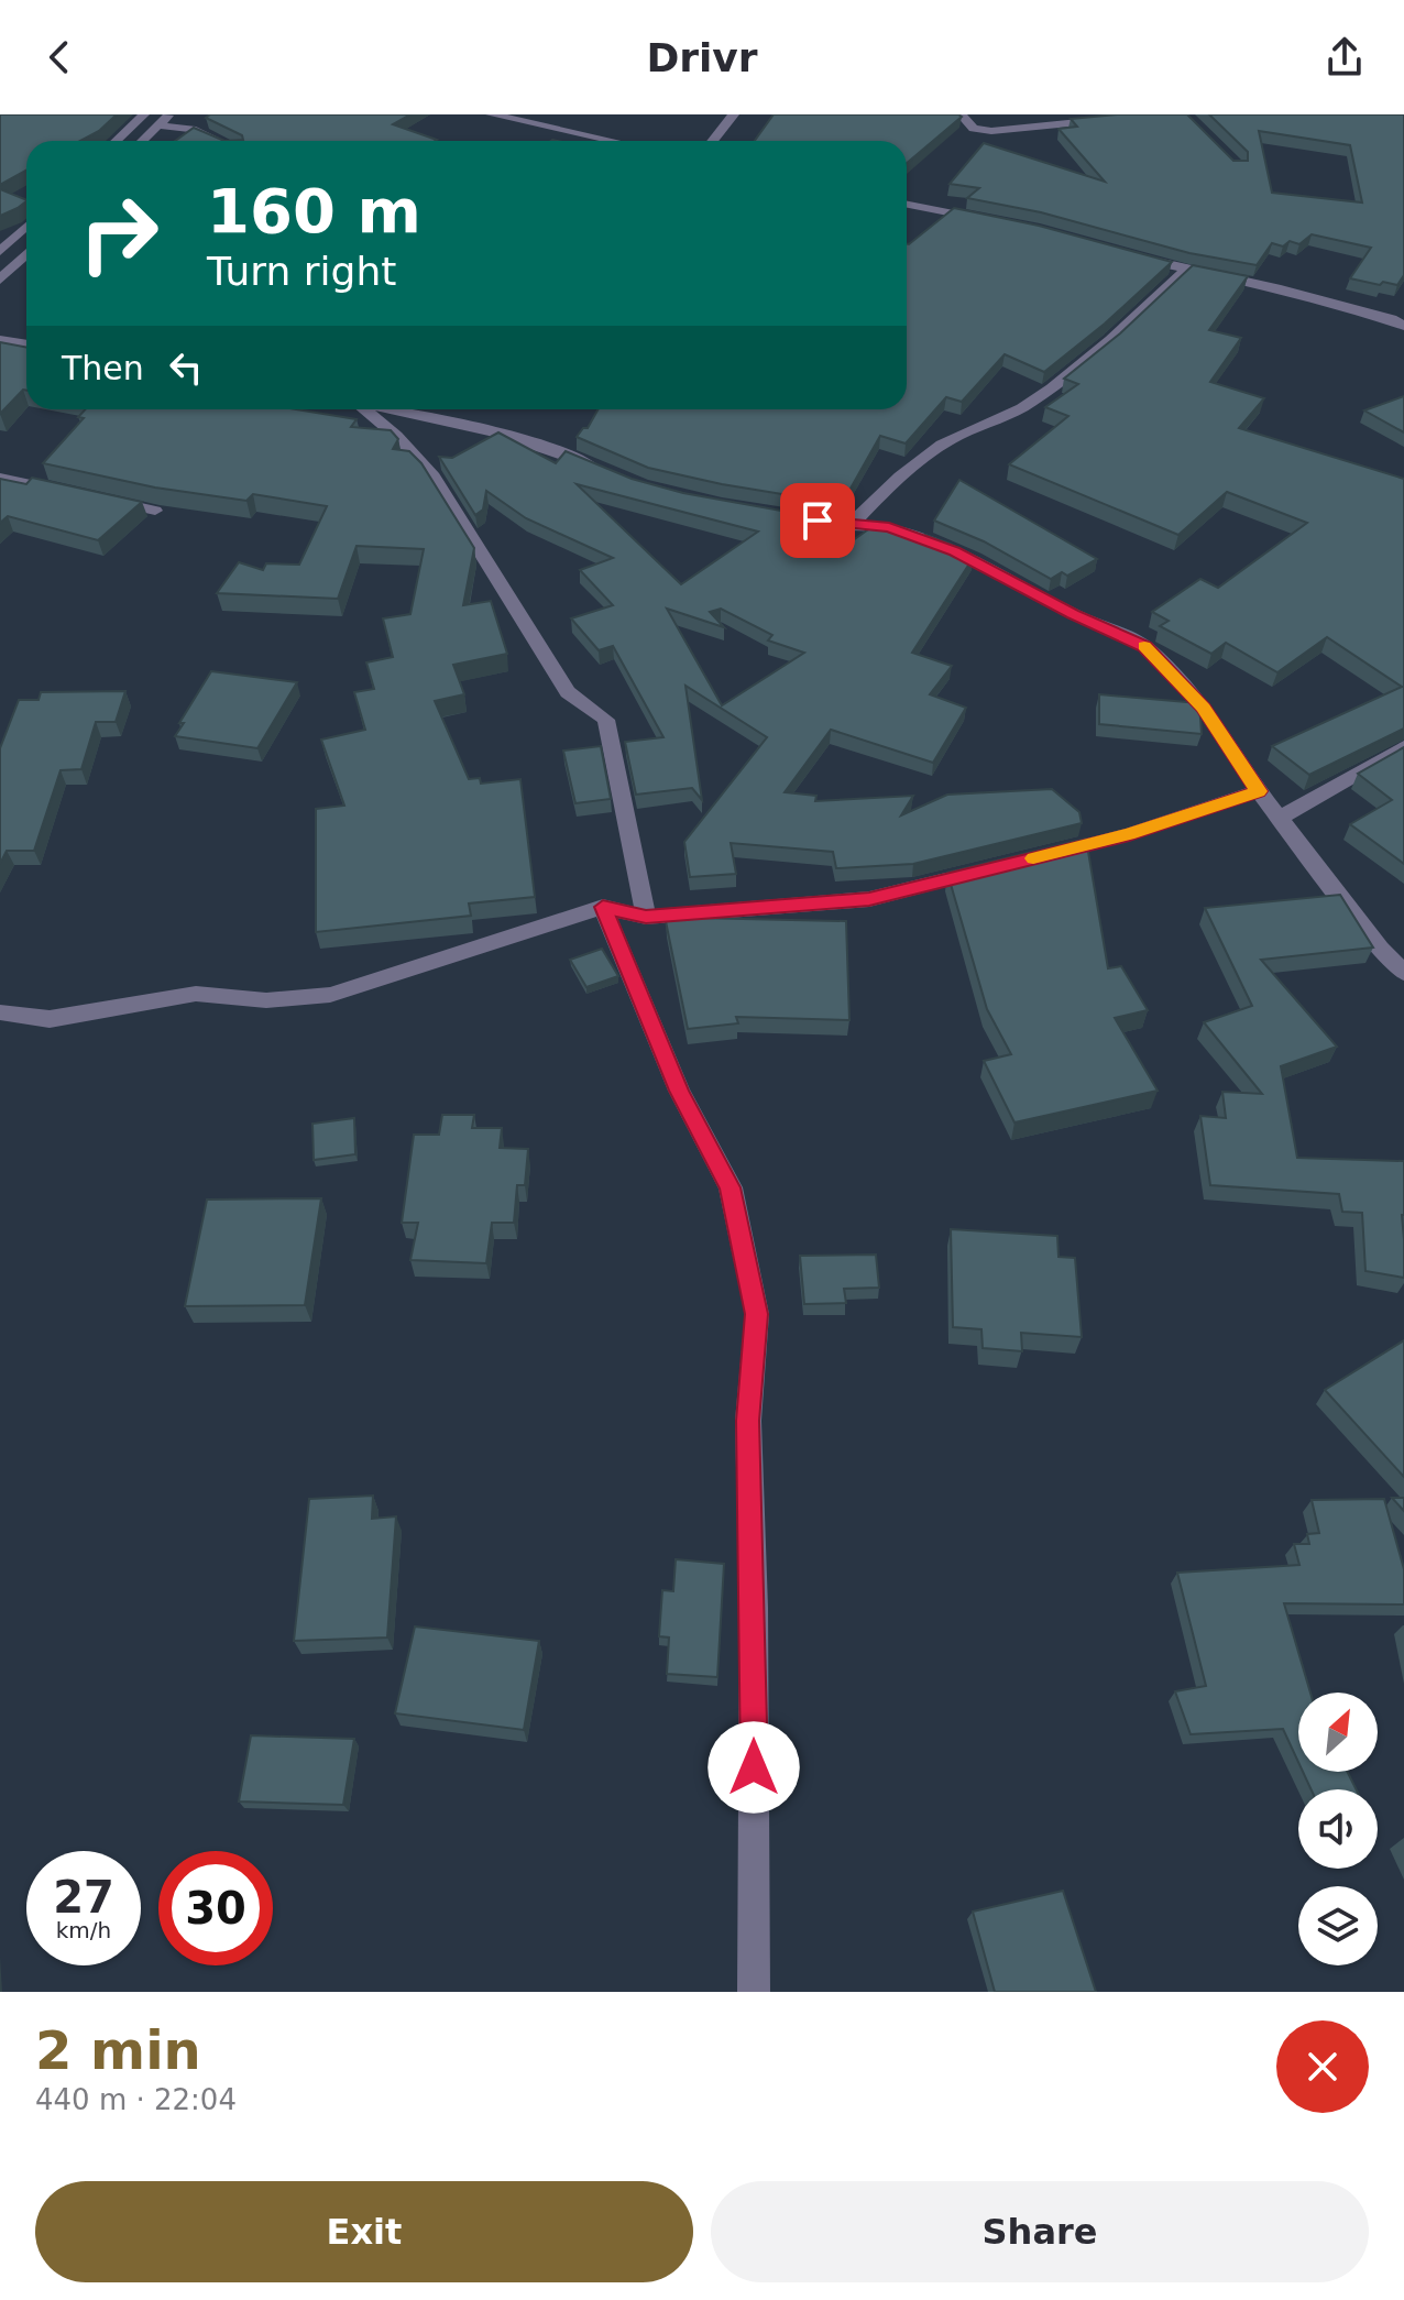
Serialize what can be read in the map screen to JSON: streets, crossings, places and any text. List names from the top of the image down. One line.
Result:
{"north":"top right","page":{"header":"Drivr","turn":["160 m","Turn right"],"then":"Then","speed":"27 km/h","limit":"30","heading":["2 min","440 m · 22:04"],"buttons":["Exit","Share"]}}
